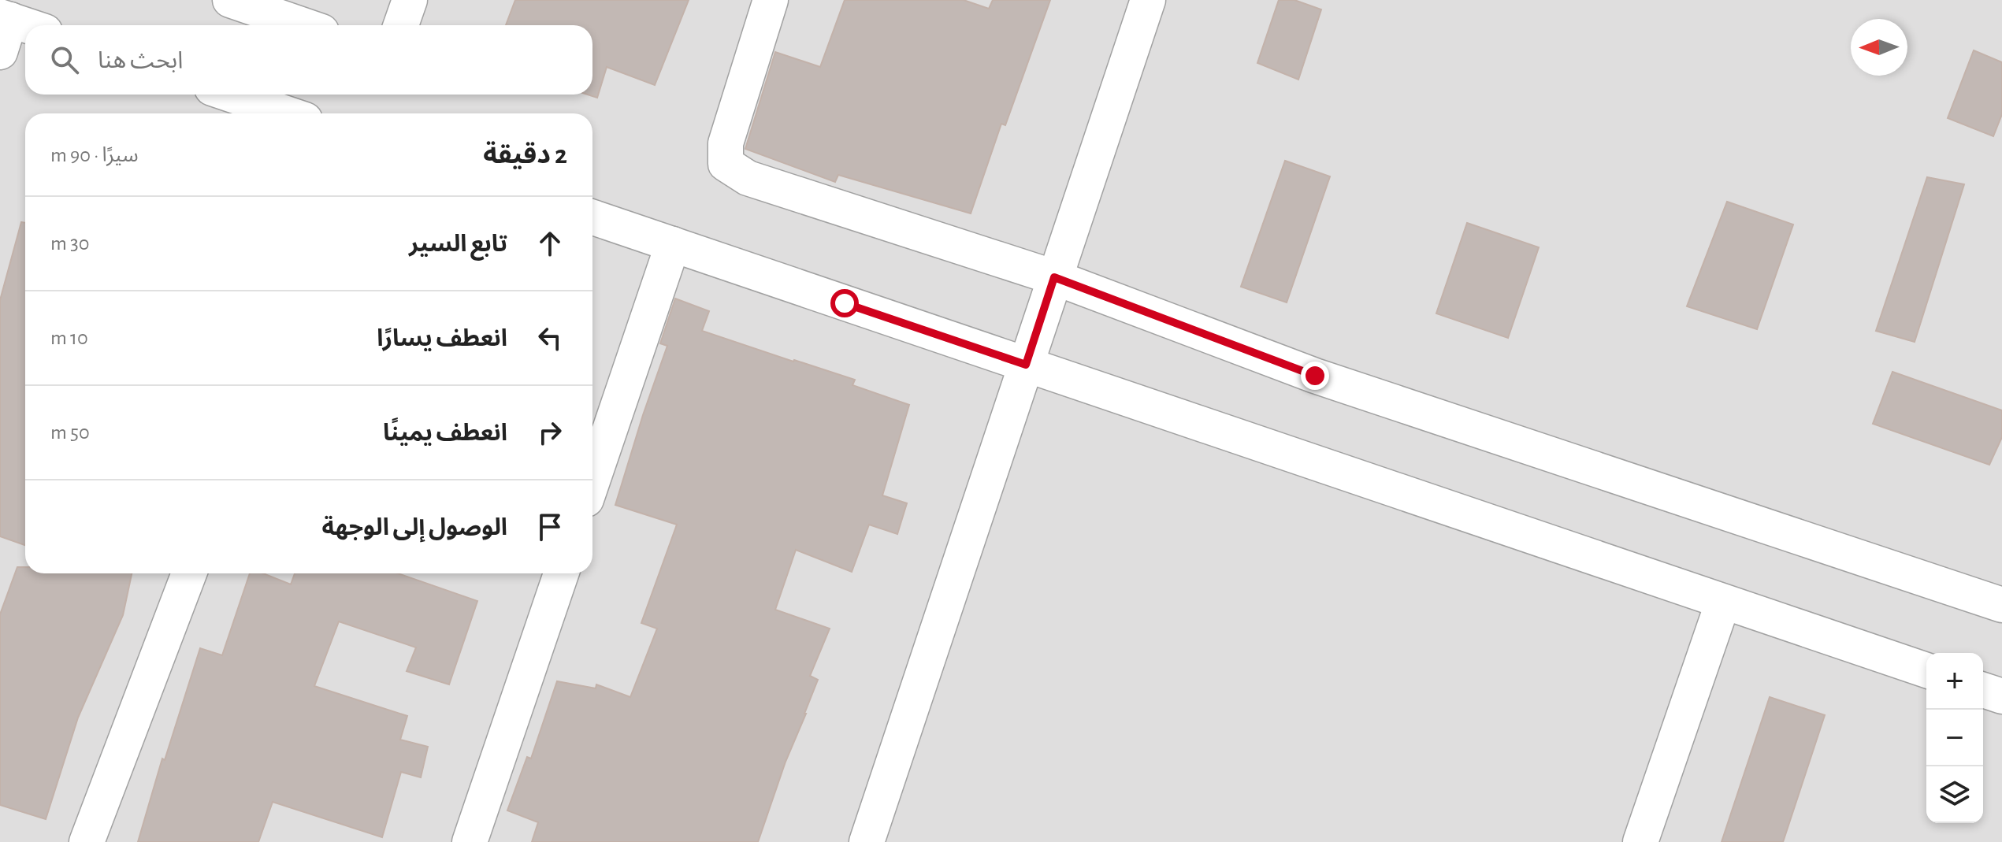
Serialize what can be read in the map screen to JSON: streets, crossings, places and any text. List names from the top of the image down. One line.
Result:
{"north":"left","page":{"search":"ابحث هنا","heading":["2 دقيقة","سيرًا · 90 m"],"list":[["تابع السير","30 m"],["انعطف يسارًا","10 m"],["انعطف يمينًا","50 m"],"الوصول إلى الوجهة"],"map_buttons":["+","−"]}}
